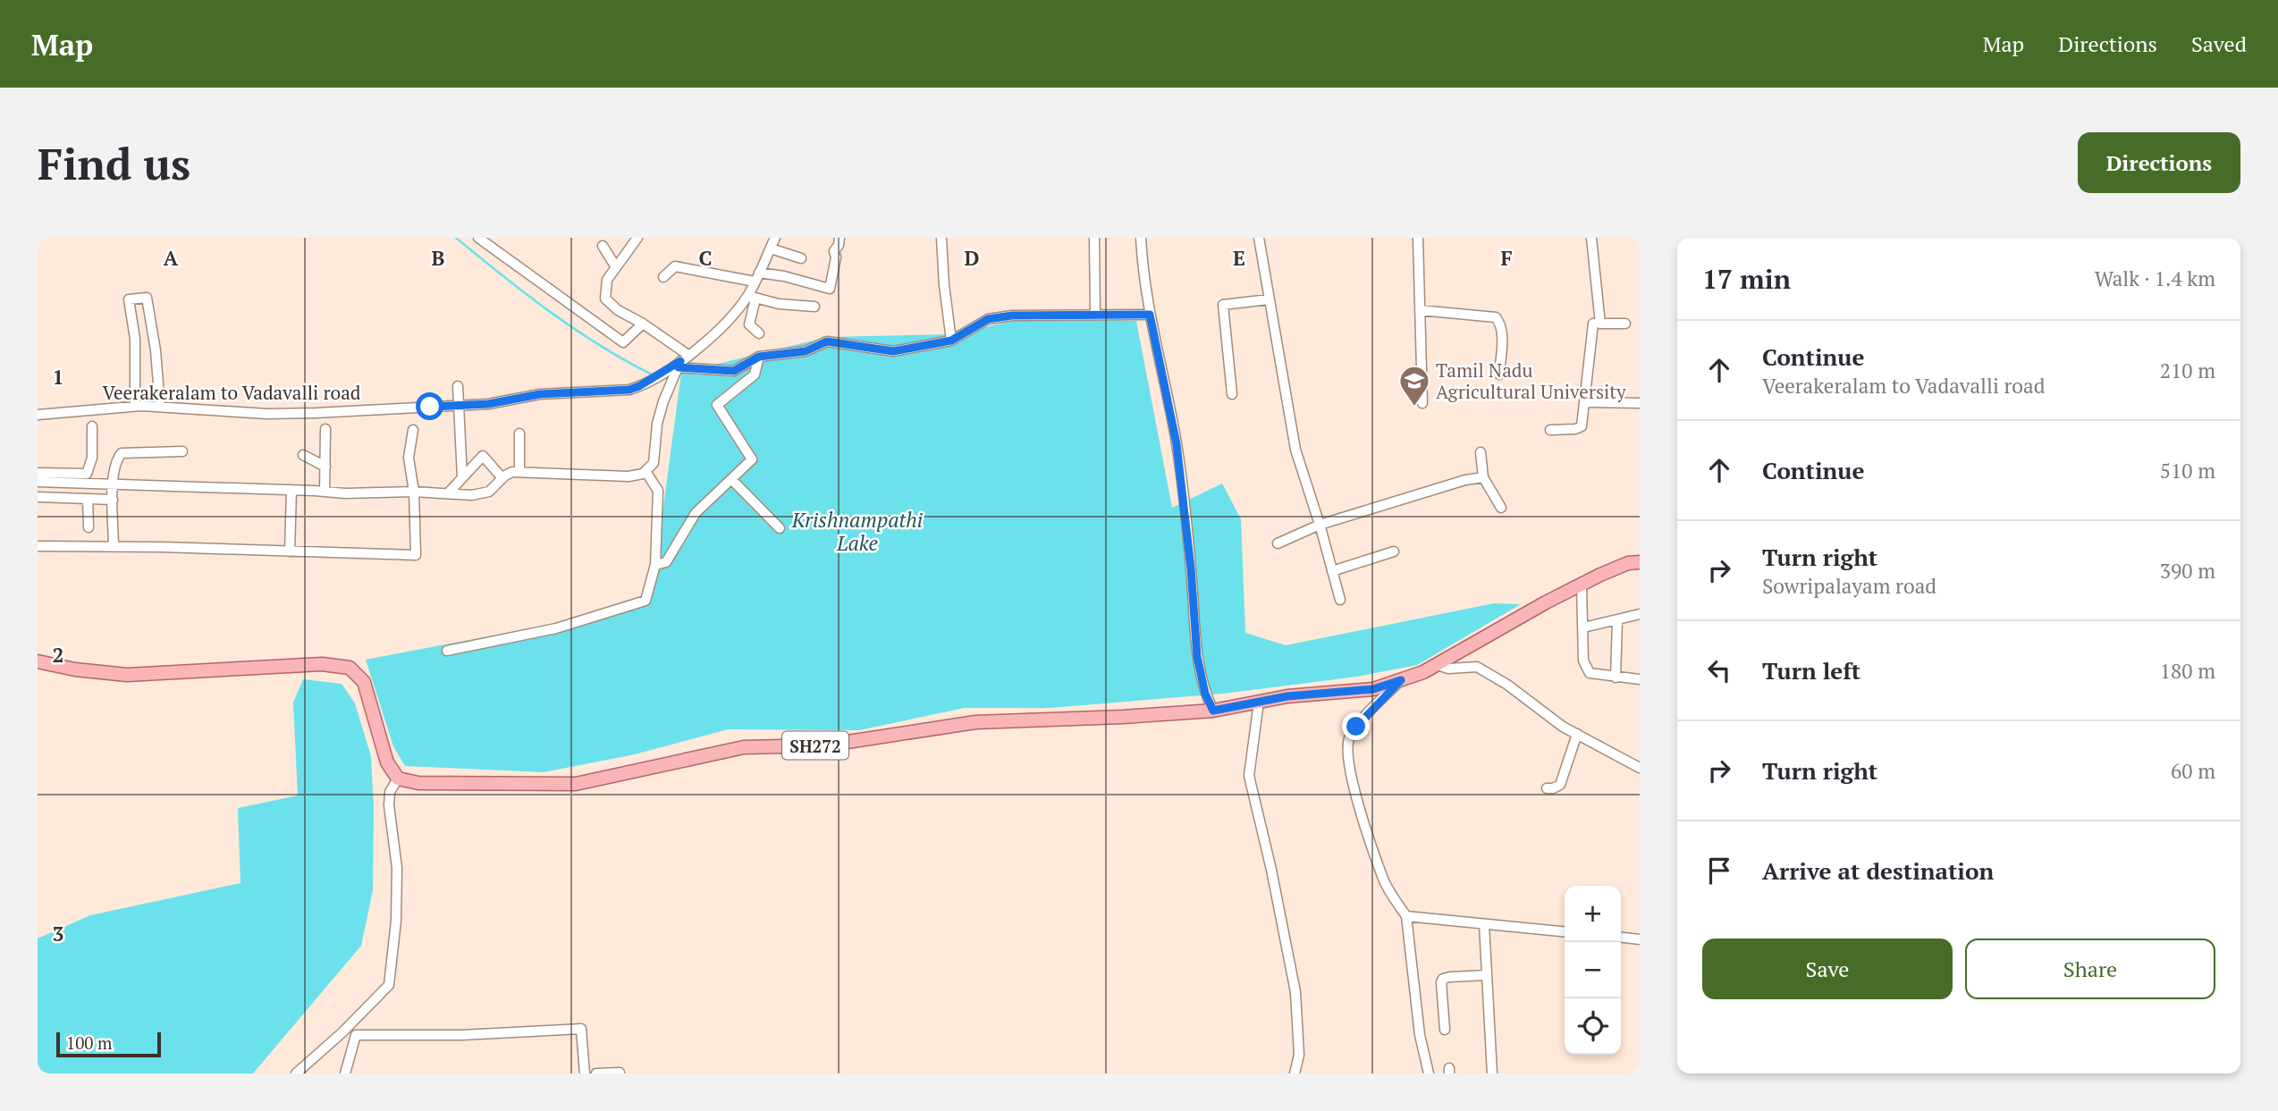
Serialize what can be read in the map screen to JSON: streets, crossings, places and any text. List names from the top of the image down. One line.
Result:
{"streets":{"main road":["SH272"],"street":["Veerakeralam to Vadavalli road"]},"water":["Krishnampathi Lake"],"places":{"school or university":["Tamil Nadu Agricultural University"]},"scale_bar":"100 m","page":{"header":"Map","nav":["Map","Directions","Saved"],"buttons":["Directions",["Save","Share"]],"title":"Find us","heading":["17 min","Walk · 1.4 km"],"list":[["Continue","Veerakeralam to Vadavalli road","210 m"],["Continue","510 m"],["Turn right","Sowripalayam road","390 m"],["Turn left","180 m"],["Turn right","60 m"],"Arrive at destination"],"map_buttons":["+","−"],"scale":"100 m"},"grid":{"columns":["A","B","C","D","E","F"],"rows":["1","2","3"]}}
